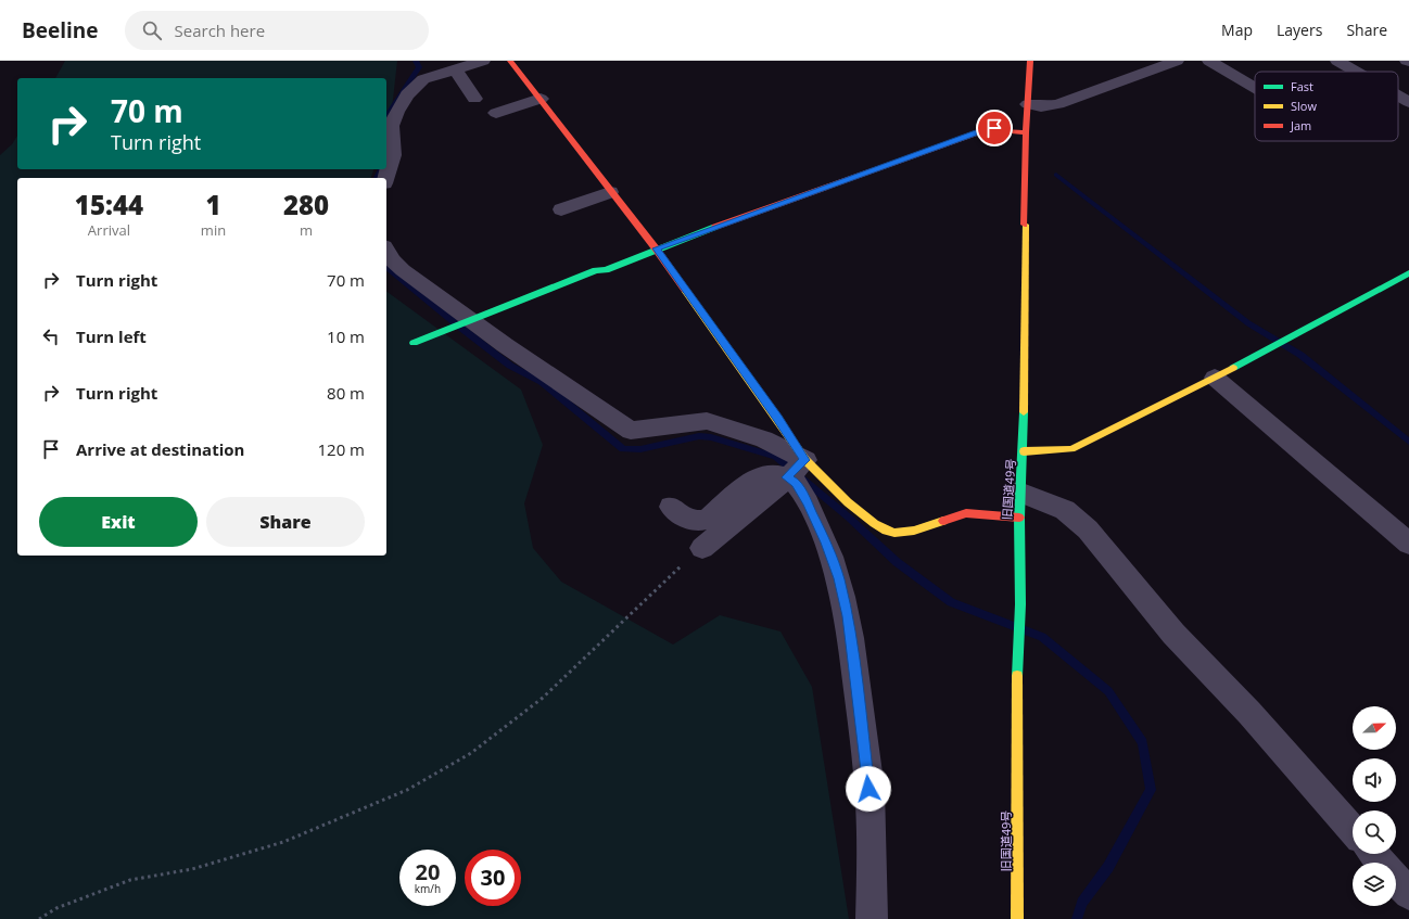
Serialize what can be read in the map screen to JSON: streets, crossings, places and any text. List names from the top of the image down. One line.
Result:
{"streets":{"street":["旧国道49号"]},"legend":["Fast","Slow","Jam"],"north":"right","page":{"header":"Beeline","search":"Search here","nav":["Map","Layers","Share"],"turn":["70 m","Turn right"],"eta":["15:44","Arrival","1","min","280","m"],"list":[{"name":"Turn right","value":"70 m"},{"name":"Turn left","value":"10 m"},{"name":"Turn right","value":"80 m"},{"name":"Arrive at destination","value":"120 m"}],"buttons":["Exit","Share"],"speed":"20 km/h","limit":"30"}}
